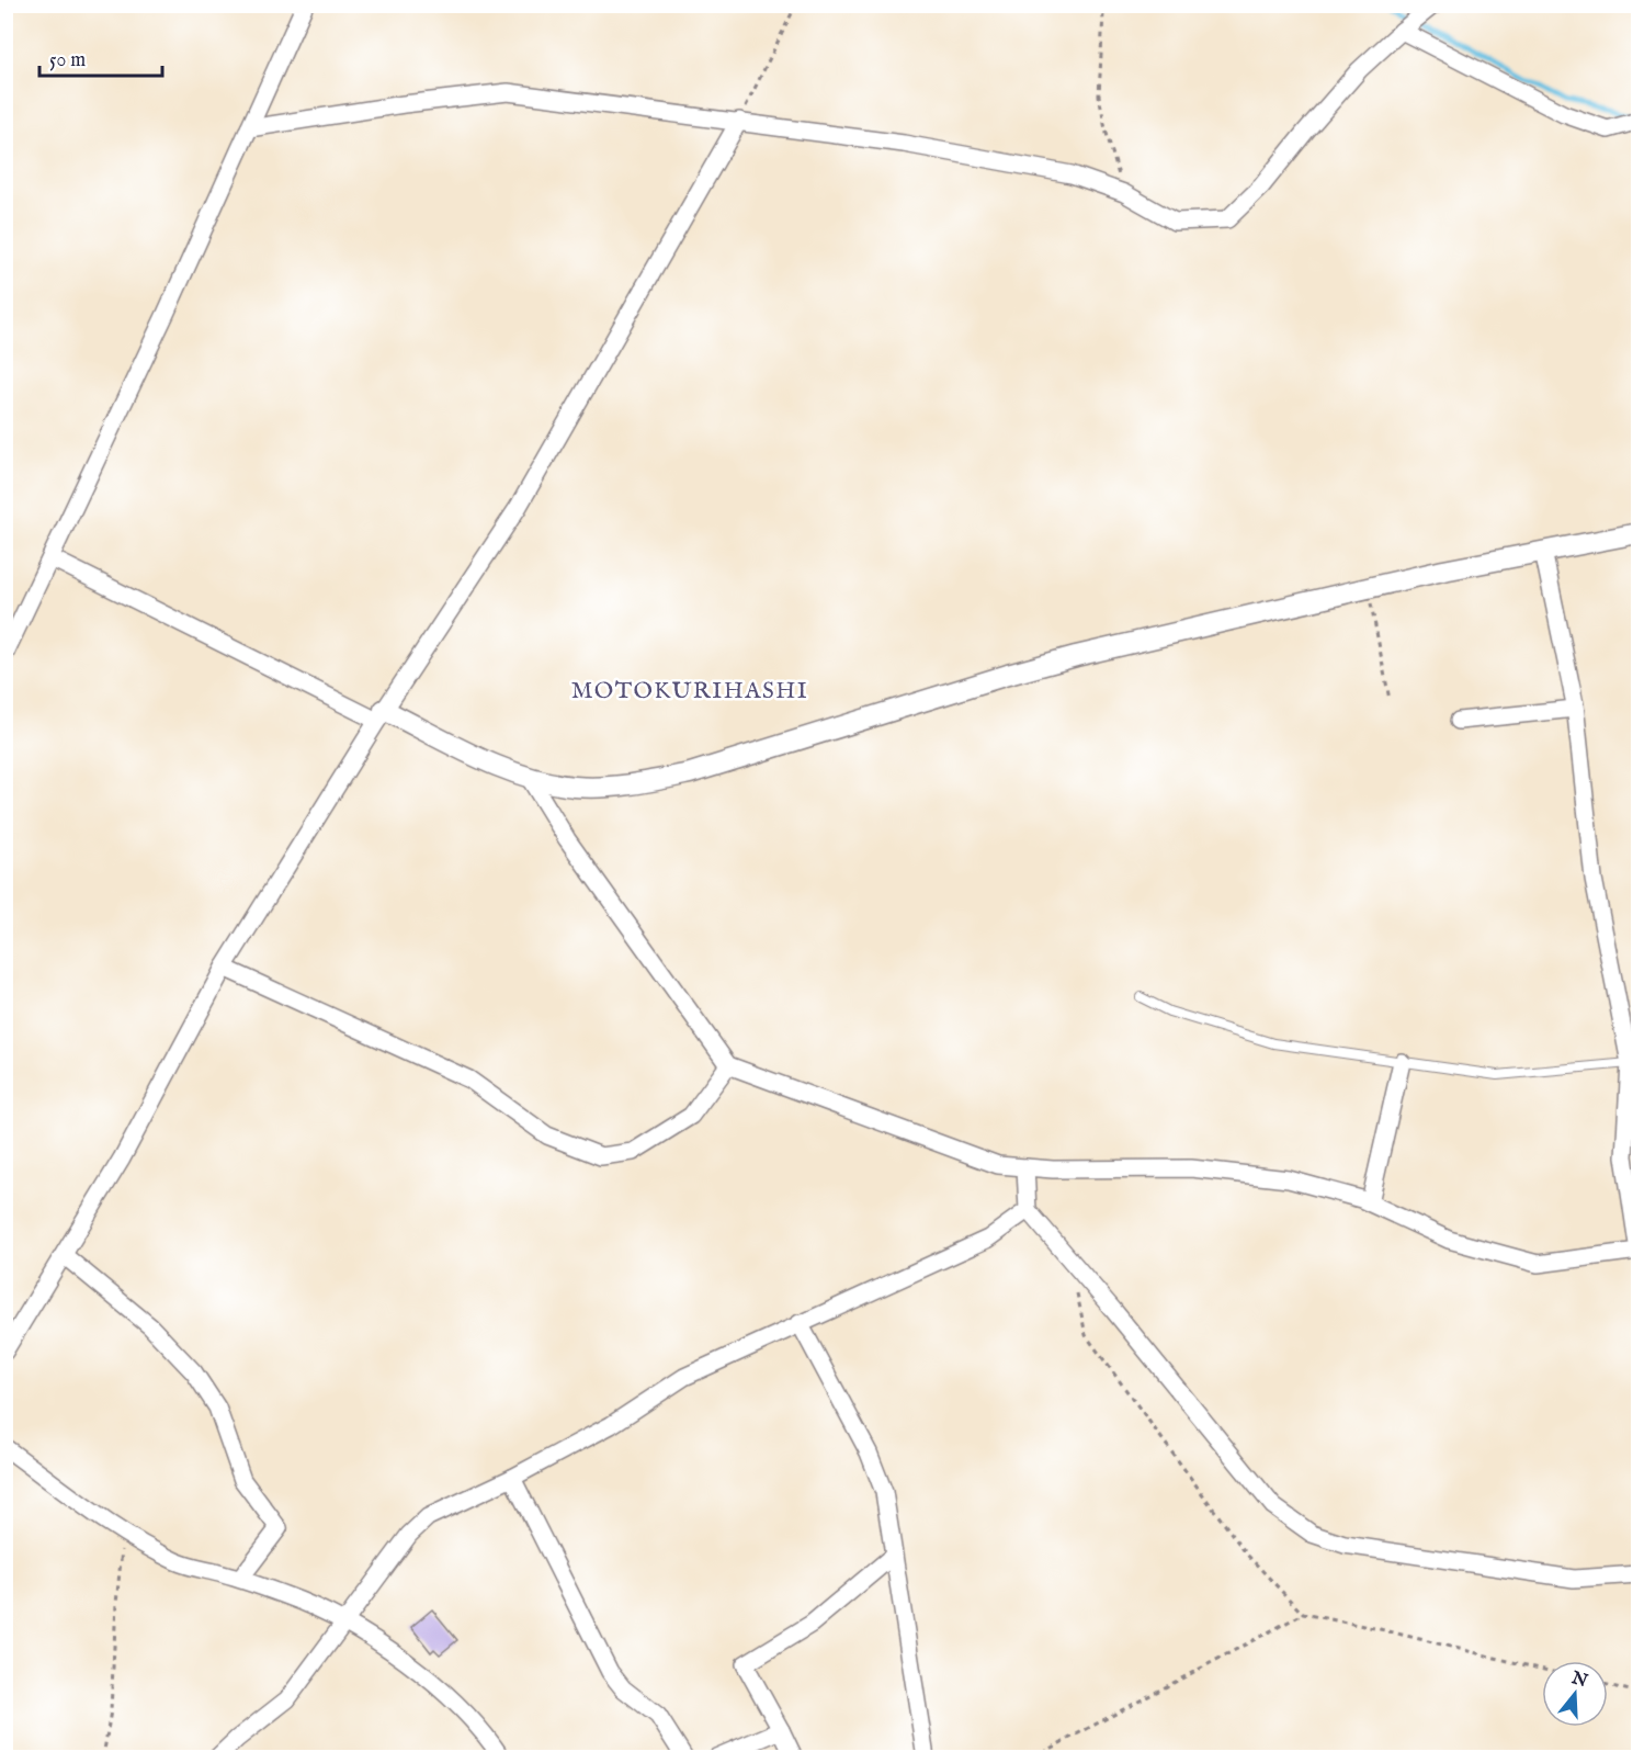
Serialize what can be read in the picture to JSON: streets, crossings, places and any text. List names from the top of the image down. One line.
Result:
{"districts":["MOTOKURIHASHI"],"scale_bar":"50 m","north":"top"}
